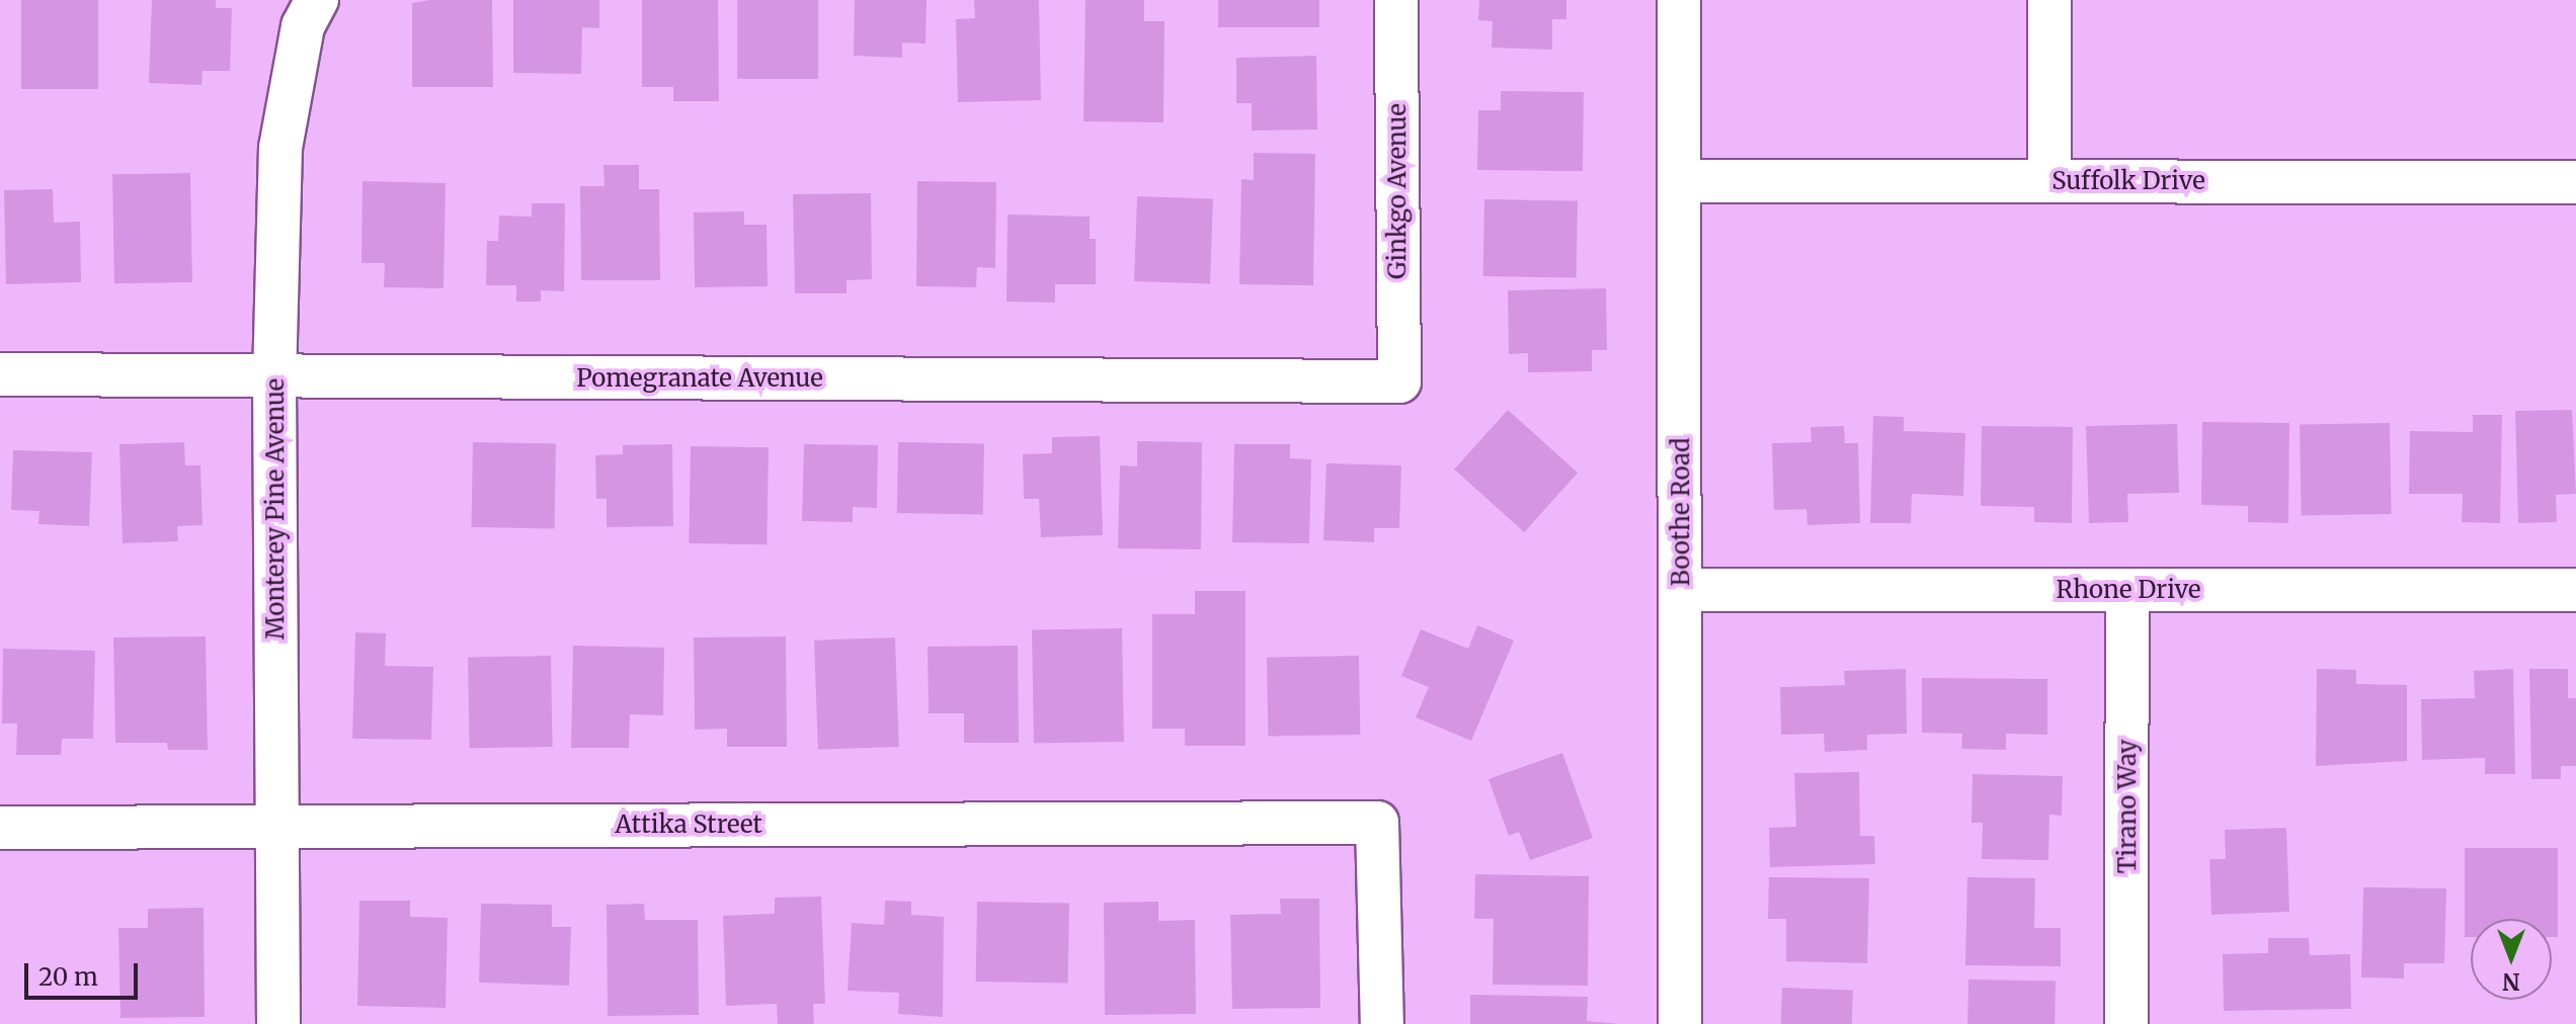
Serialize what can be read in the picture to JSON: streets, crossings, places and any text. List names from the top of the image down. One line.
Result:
{"streets":{"street":["Suffolk Drive","Ginkgo Avenue","Pomegranate Avenue","Monterey Pine Avenue","Boothe Road","Rhone Drive","Tirano Way","Attika Street"]},"crossings":[["Suffolk Drive","Boothe Road"],["Ginkgo Avenue","Pomegranate Avenue"],["Pomegranate Avenue","Monterey Pine Avenue"],["Monterey Pine Avenue","Attika Street"],["Boothe Road","Rhone Drive"],["Rhone Drive","Tirano Way"]],"scale_bar":"20 m","north":"bottom"}
